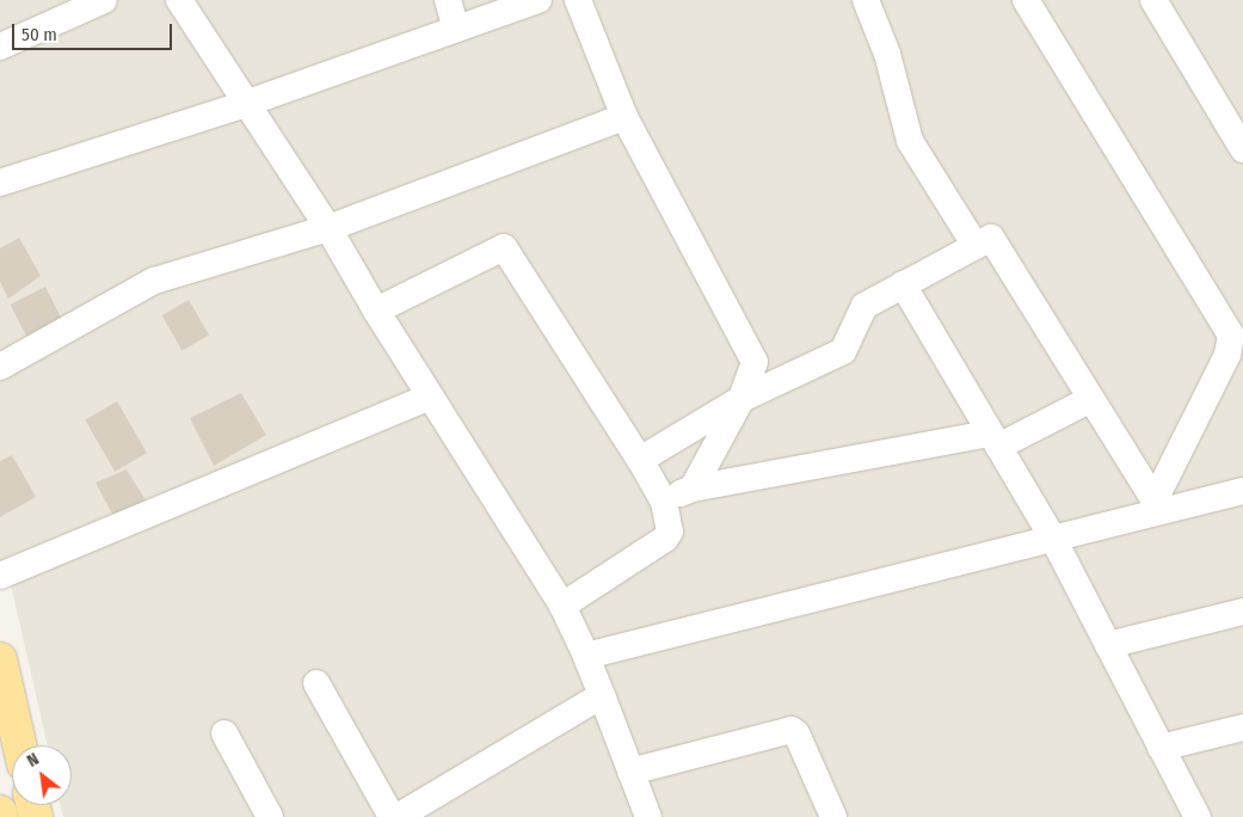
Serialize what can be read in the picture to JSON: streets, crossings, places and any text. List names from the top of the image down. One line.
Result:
{"scale_bar":"50 m","north":"top left"}
